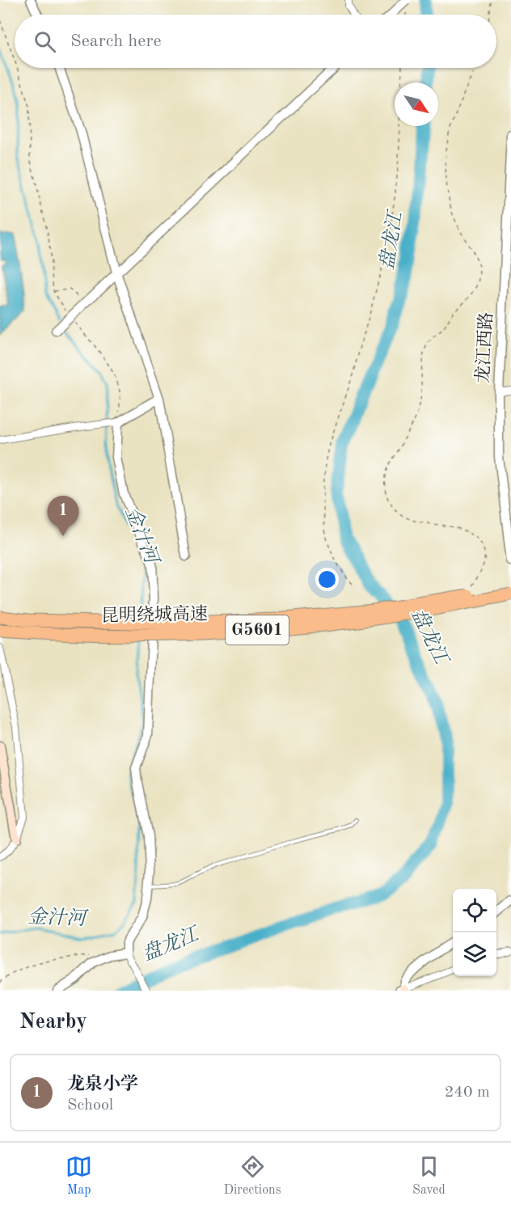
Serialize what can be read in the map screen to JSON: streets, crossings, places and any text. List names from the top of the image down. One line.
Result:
{"streets":{"highway":["昆明绕城高速","G5601"],"street":["龙江西路"]},"water":["盘龙江","金汁河"],"north":"bottom right","page":{"search":"Search here","pins":"1","heading":"Nearby","list":[{"mark":"1","name":"龙泉小学","note":"School","value":"240 m"}],"nav":["Map","Directions","Saved"]}}
